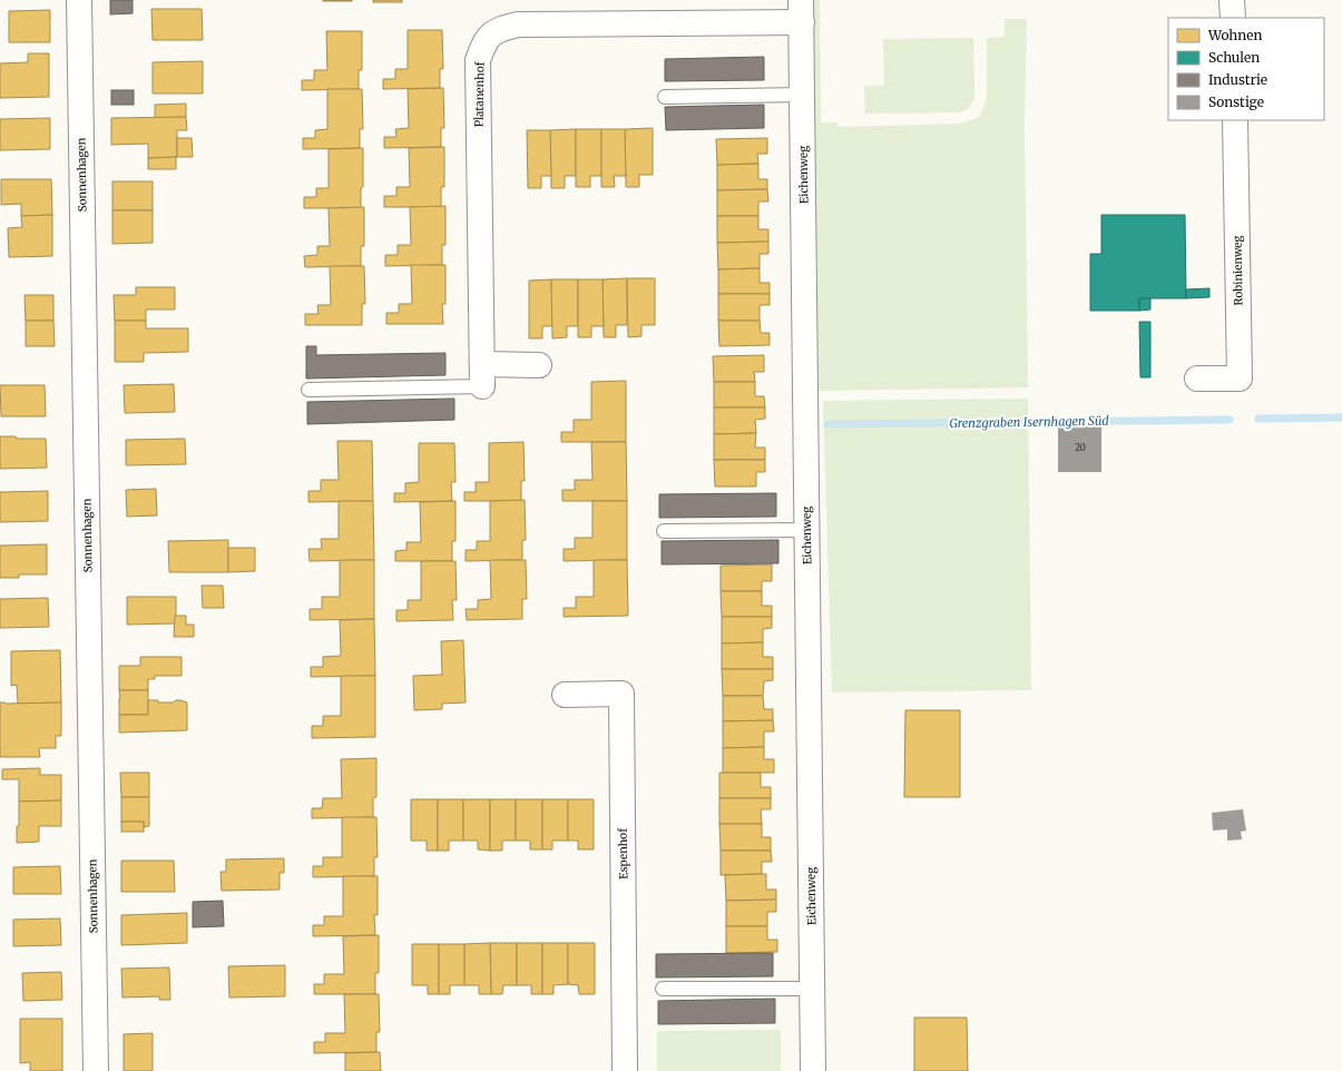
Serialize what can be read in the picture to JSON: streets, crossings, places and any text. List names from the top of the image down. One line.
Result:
{"streets":{"street":["Platanenhof","Sonnenhagen","Eichenweg","Robinienweg","Espenhof"]},"crossings":[["Platanenhof","Eichenweg"]],"water":["Grenzgraben Isernhagen Süd"],"house_numbers":["20"],"legend":["Wohnen","Schulen","Industrie","Sonstige"]}
